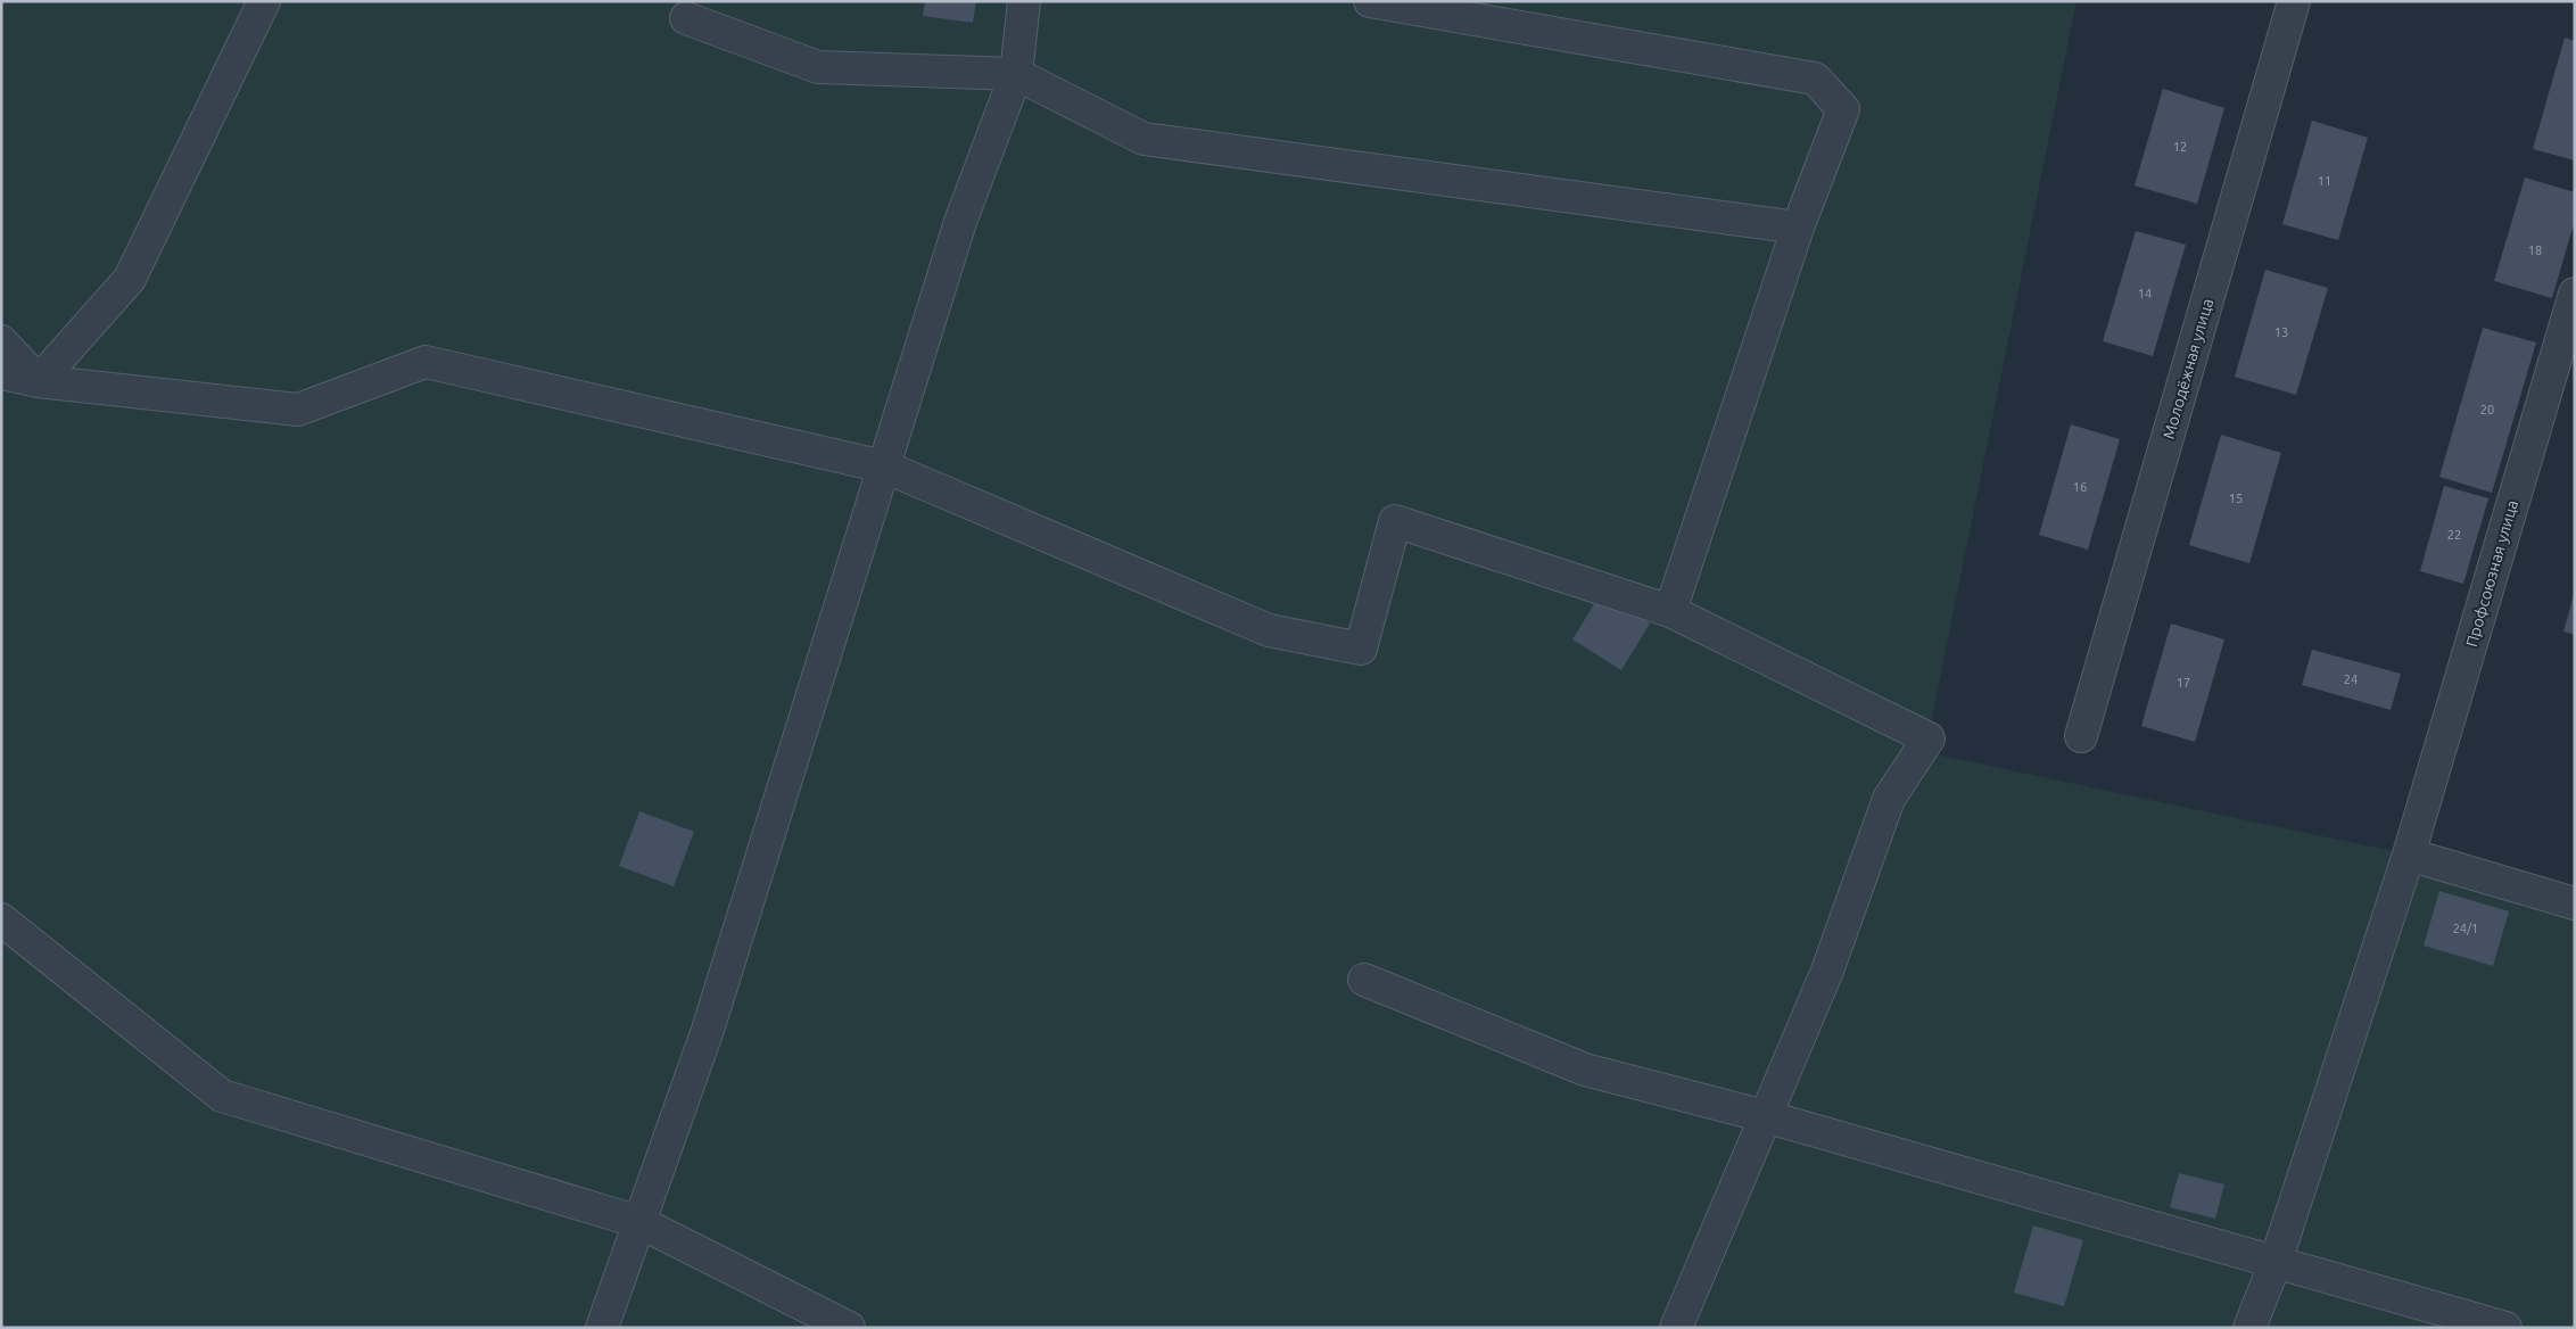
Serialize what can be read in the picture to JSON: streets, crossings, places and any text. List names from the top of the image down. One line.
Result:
{"streets":{"street":["Молодёжная улица","Профсоюзная улица"]},"house_numbers":["12","11","18","14","13","20","16","15","22","24","17","24/1"]}
